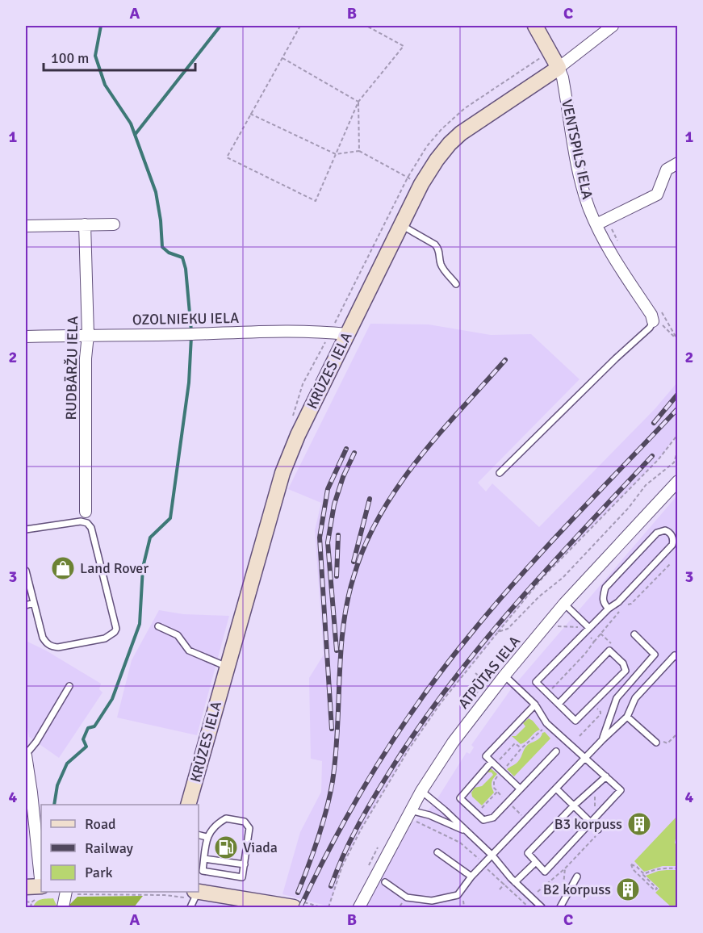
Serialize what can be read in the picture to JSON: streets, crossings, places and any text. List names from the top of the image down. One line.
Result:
{"streets":{"street":["VENTSPILS IELA","OZOLNIEKU IELA","RUDBĀRŽU IELA","KRŪZES IELA","ATPŪTAS IELA"]},"crossings":[["VENTSPILS IELA","KRŪZES IELA"],["OZOLNIEKU IELA","RUDBĀRŽU IELA"],["OZOLNIEKU IELA","KRŪZES IELA"]],"places":{"shop":["Land Rover"],"building":["B3 korpuss","B2 korpuss"],"fuel station":["Viada"]},"legend":["Road","Railway","Park"],"scale_bar":"100 m","grid":{"columns":["A","B","C"],"rows":["1","2","3","4"]}}
